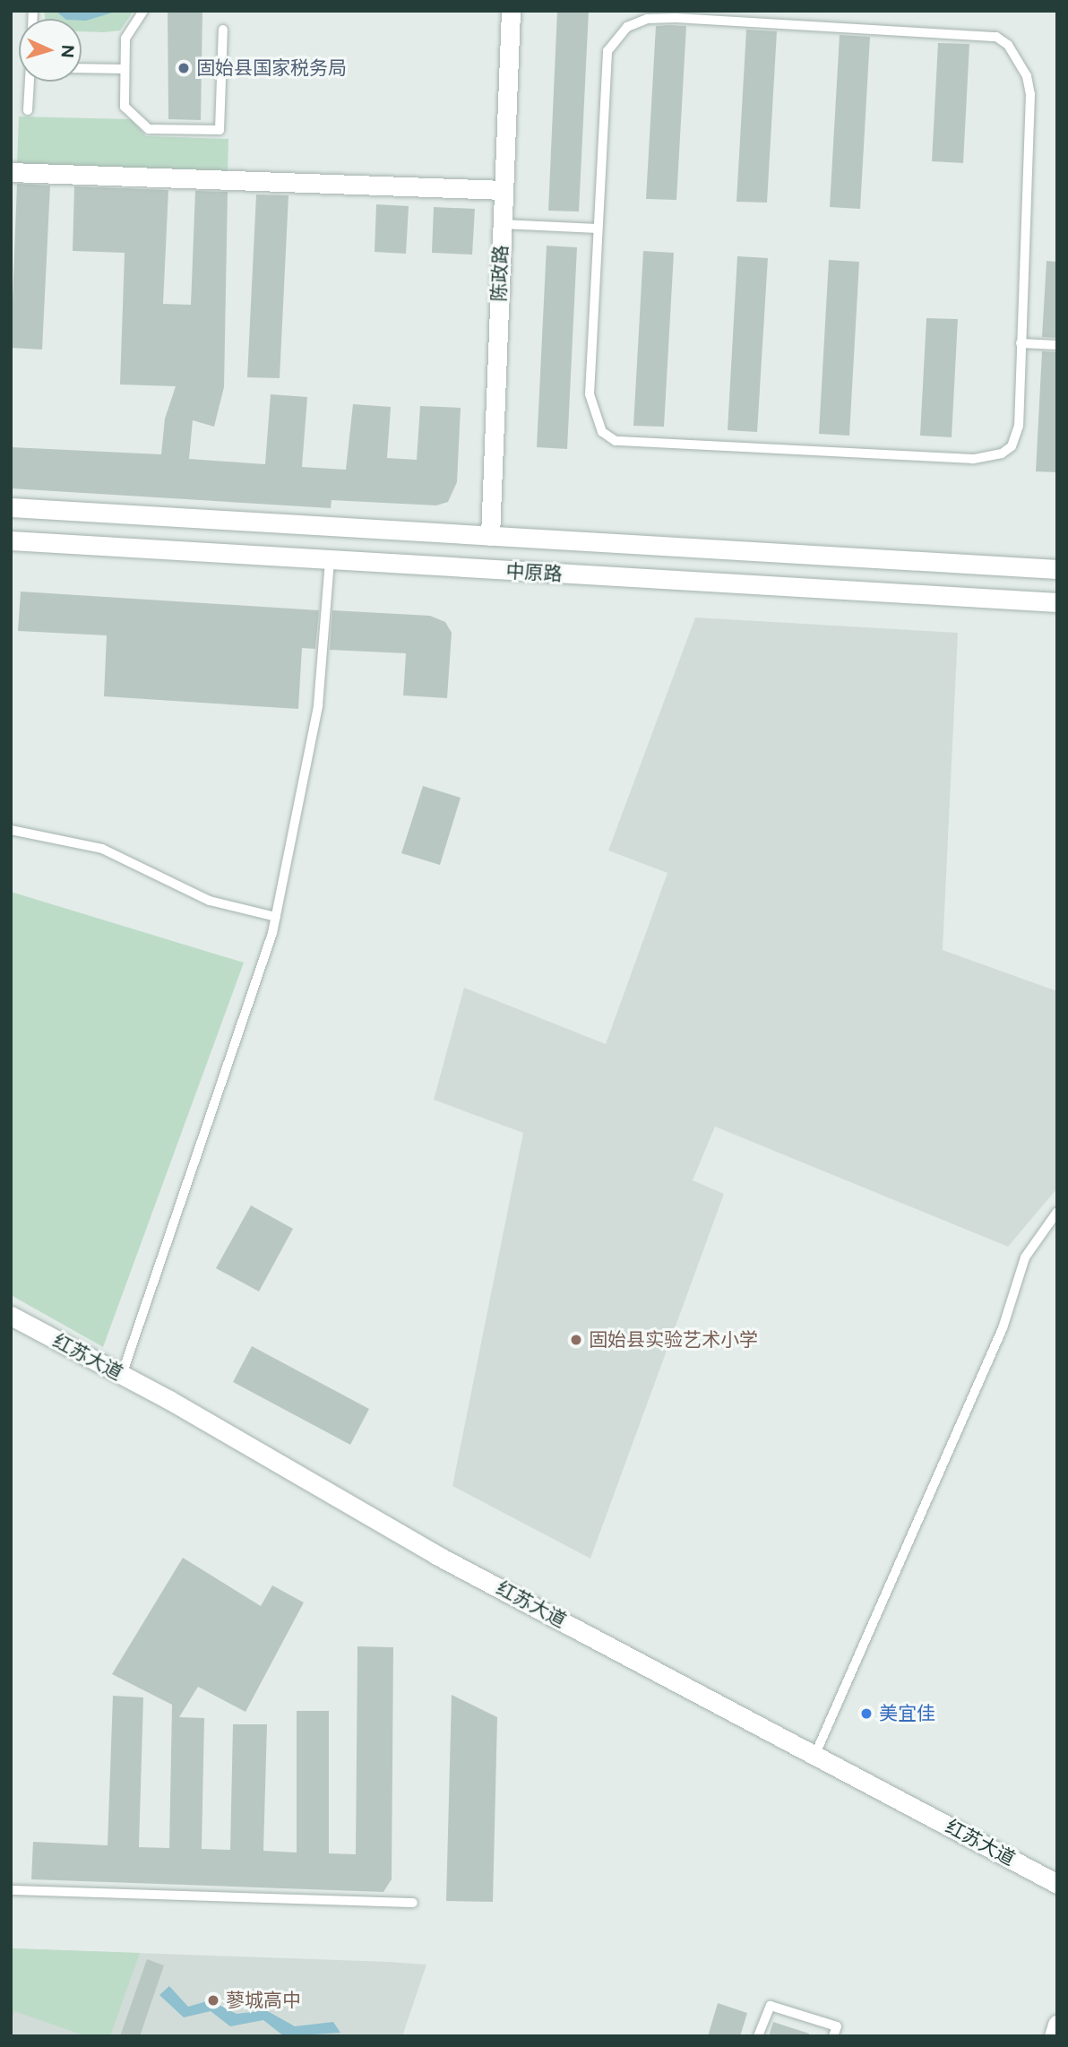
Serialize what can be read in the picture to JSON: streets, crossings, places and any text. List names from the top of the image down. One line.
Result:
{"streets":{"main road":["陈政路","中原路","红苏大道"]},"crossings":[["陈政路","中原路"]],"places":["固始县国家税务局","固始县实验艺术小学","美宜佳","蓼城高中"],"north":"right"}
